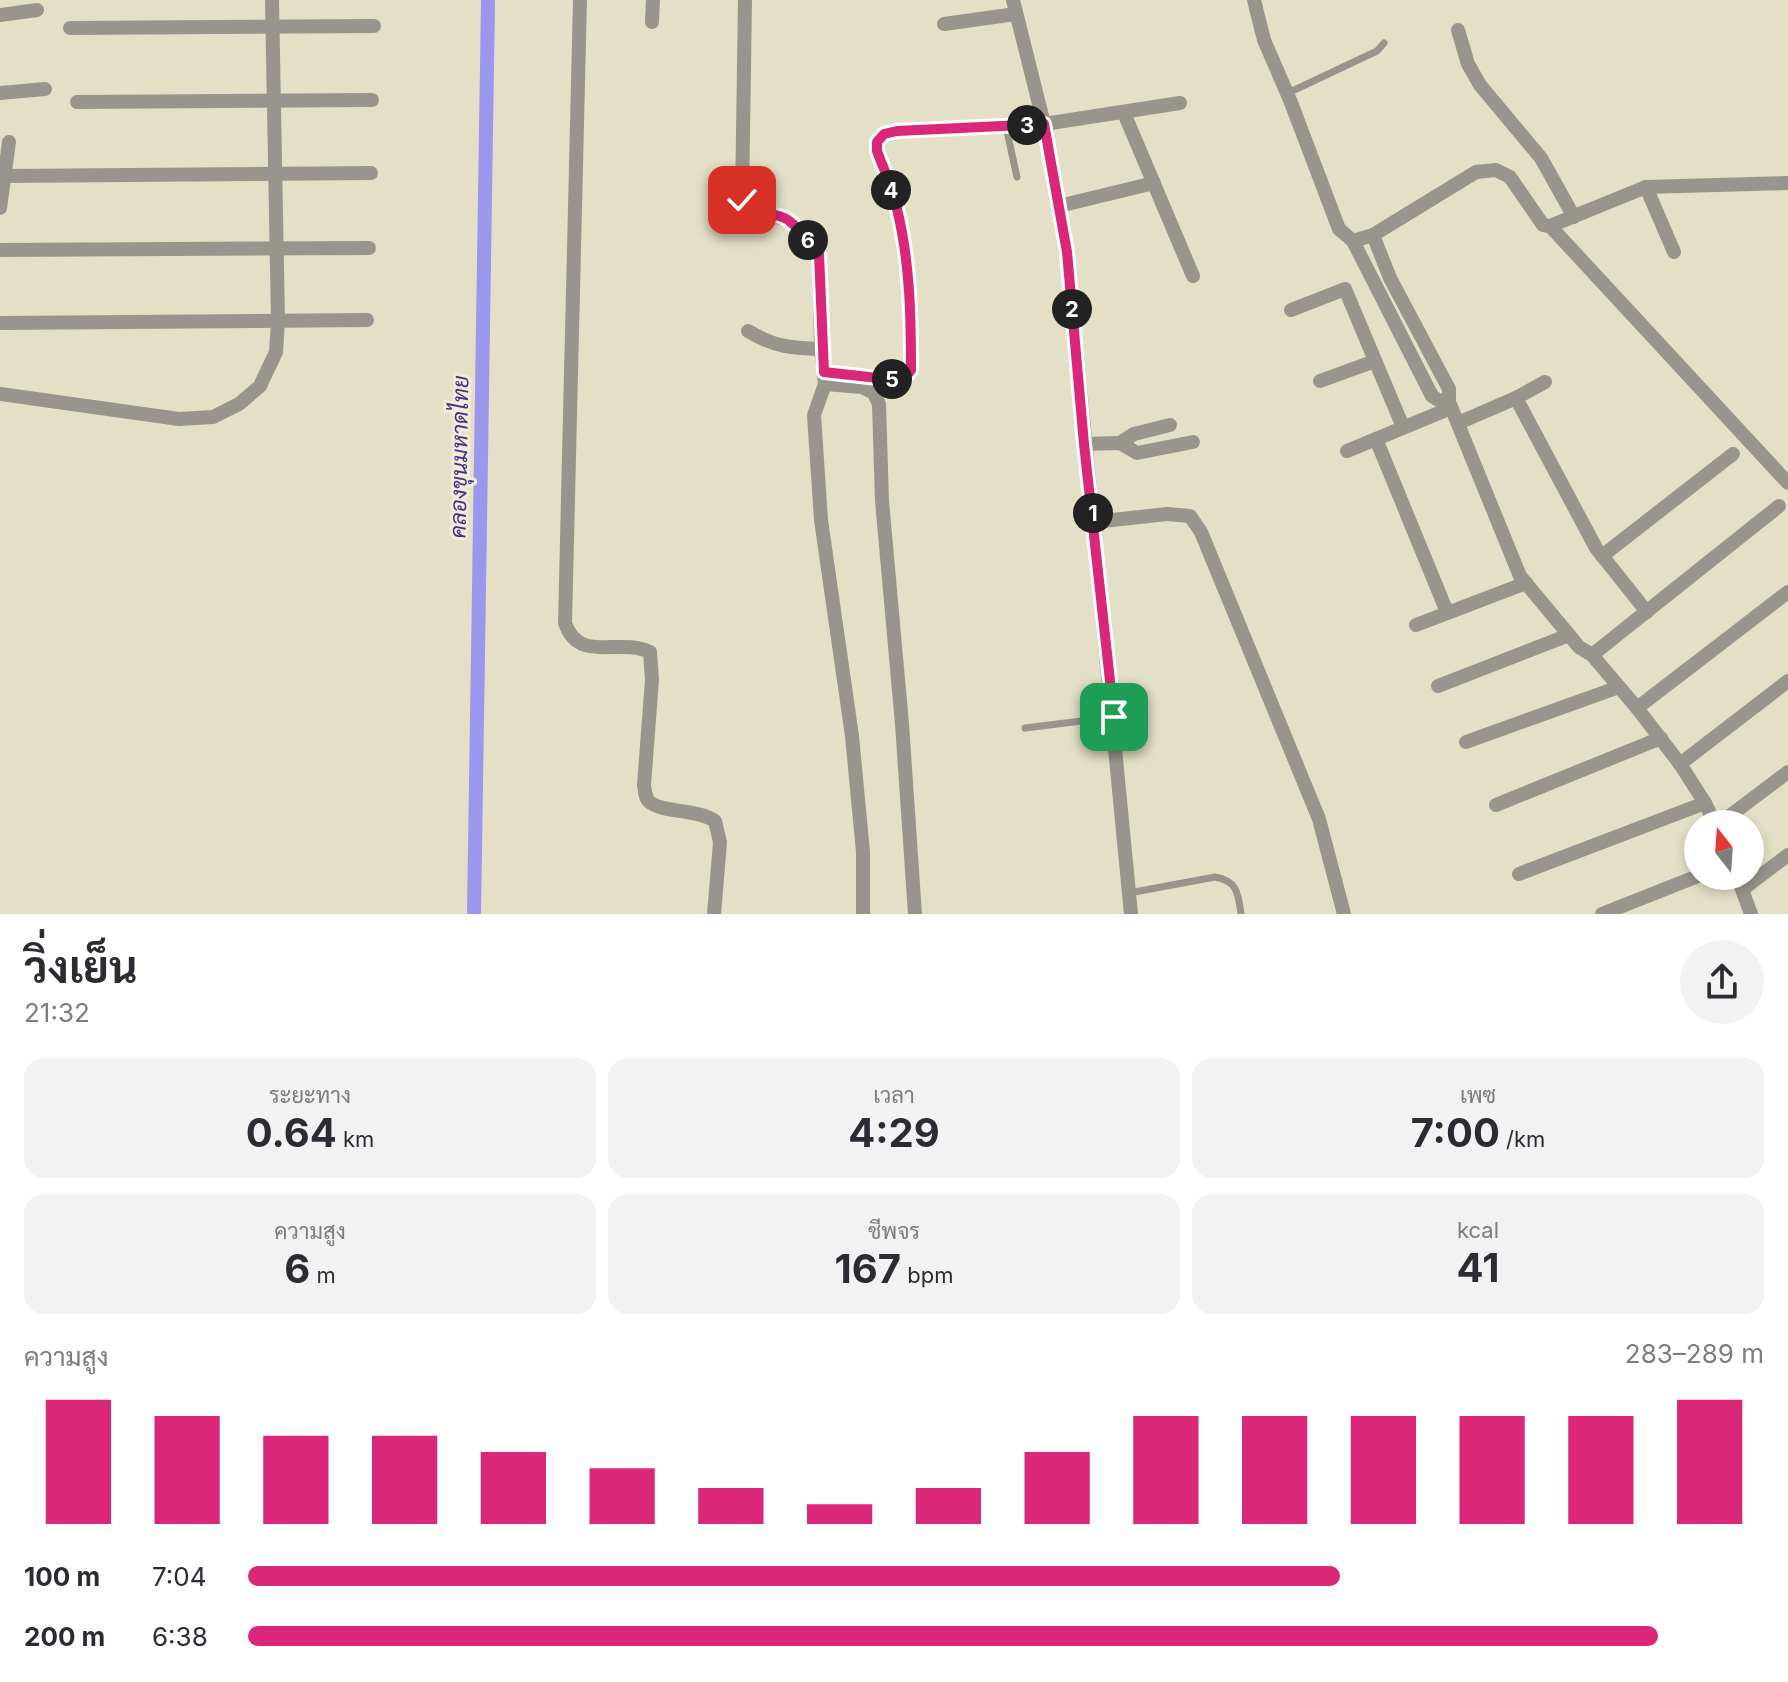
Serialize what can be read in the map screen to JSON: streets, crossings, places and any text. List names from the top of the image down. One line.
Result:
{"water":["คลองขุนมหาดไทย"],"north":"top","page":{"pins":["3","4","6","2","5","1"],"heading":["วิ่งเย็น","21:32"],"stats":[["ระยะทาง","0.64 km"],["เวลา","4:29"],["เพซ","7:00 /km"],["ความสูง","6 m"],["ชีพจร","167 bpm"],["kcal","41"]],"chart":["ความสูง","283–289 m"],"list":[{"name":"100 m","note":"7:04"},{"name":"200 m","note":"6:38"}]}}
